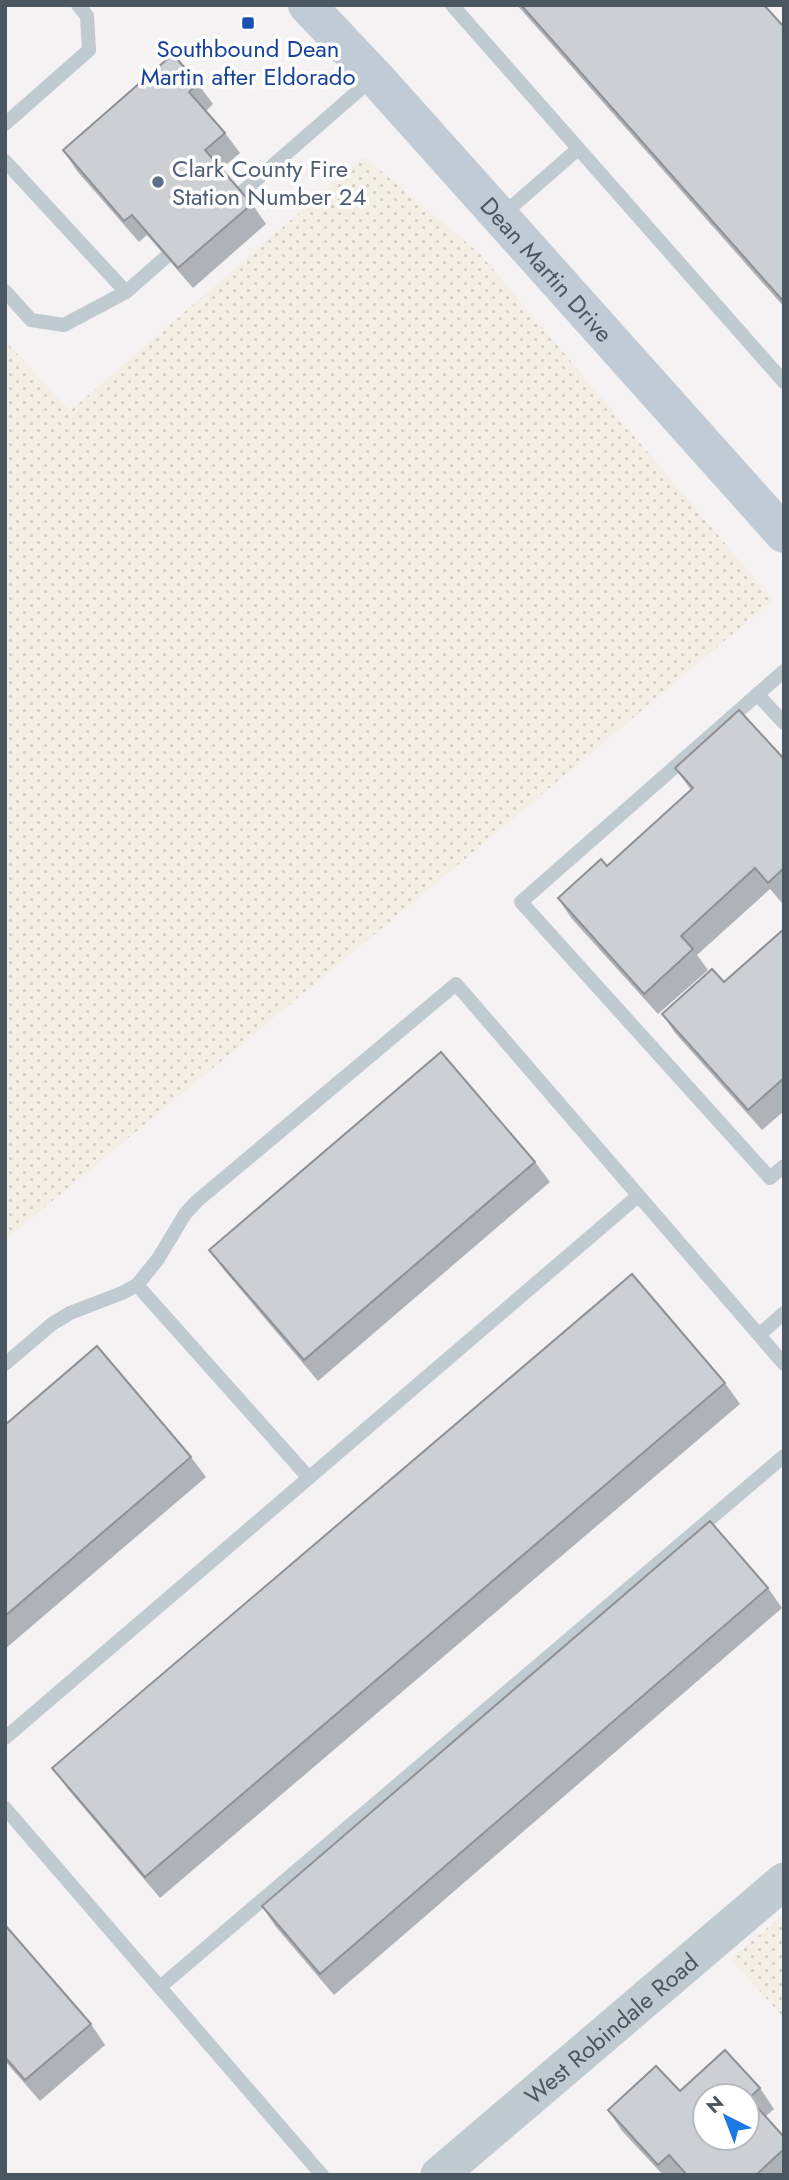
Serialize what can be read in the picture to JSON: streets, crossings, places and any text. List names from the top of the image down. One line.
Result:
{"streets":{"main road":["Dean Martin Drive"],"street":["West Robindale Road"]},"places":{"transit":["Southbound Dean Martin after Eldorado"],"other":["Clark County Fire Station Number 24"]},"north":"top left"}
